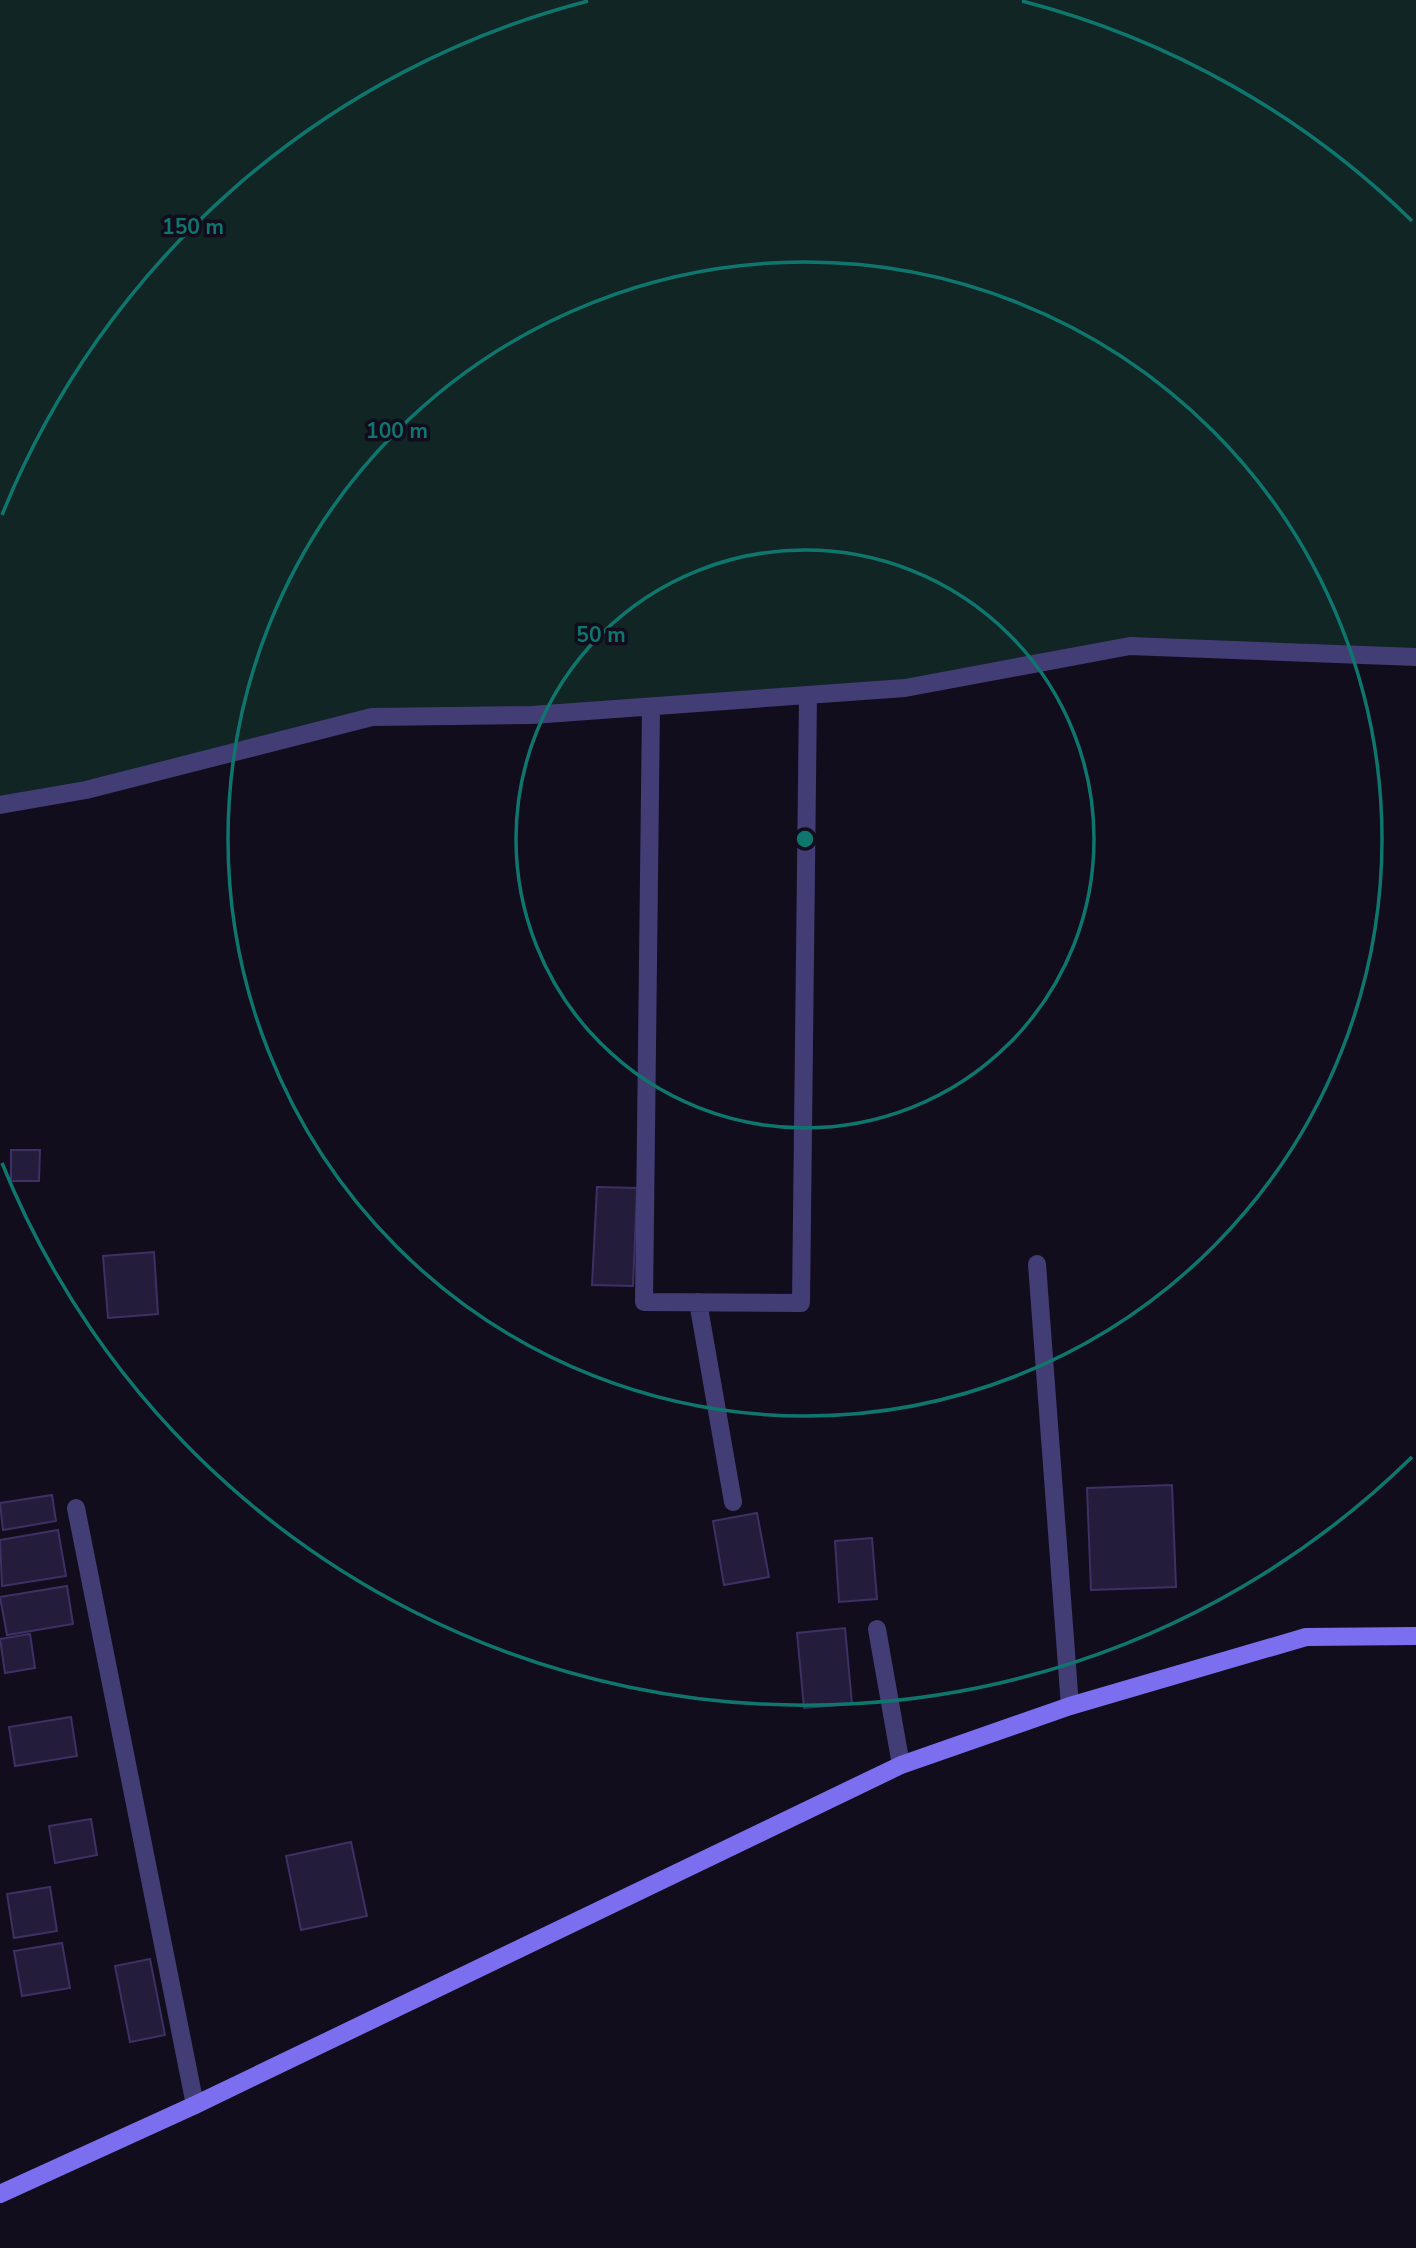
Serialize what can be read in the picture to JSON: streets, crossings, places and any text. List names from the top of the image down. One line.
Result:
{"rings":["150 m","100 m","50 m"]}
